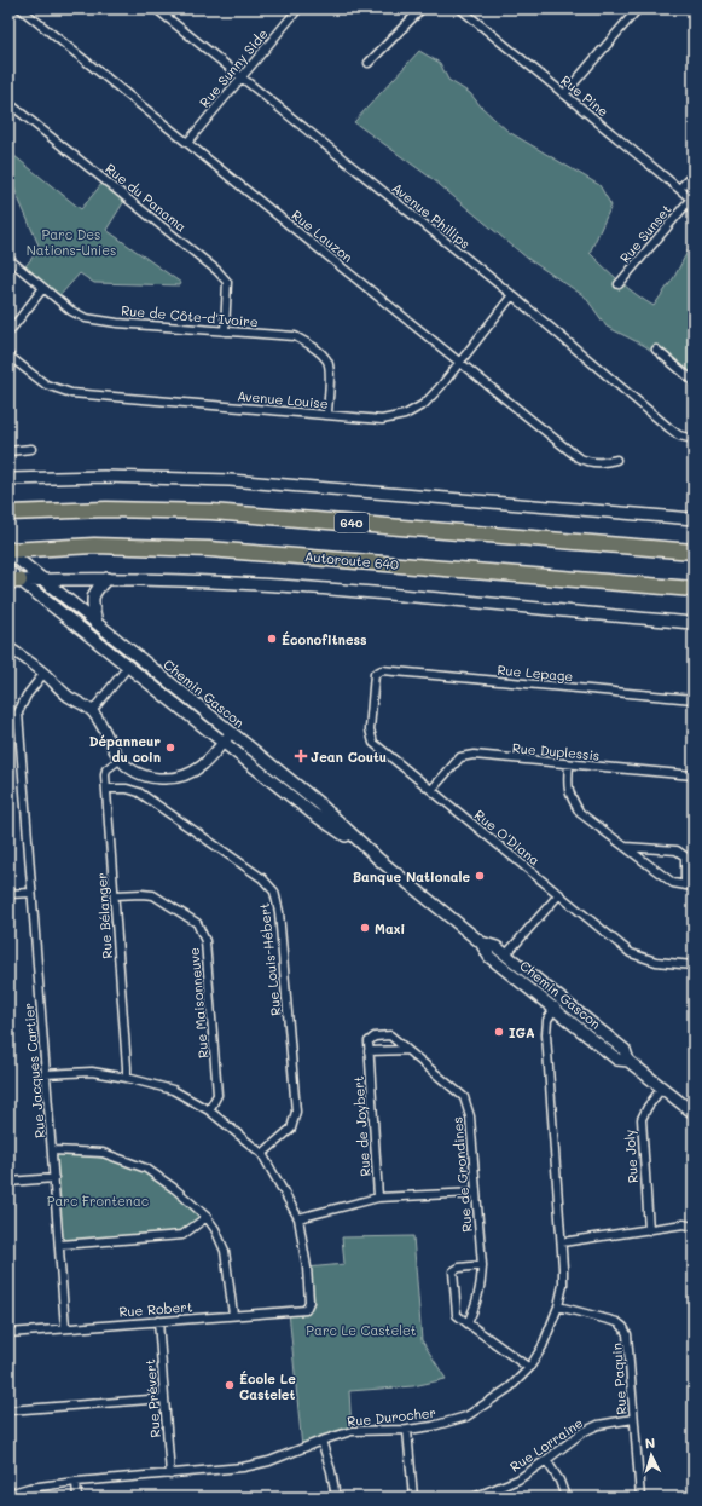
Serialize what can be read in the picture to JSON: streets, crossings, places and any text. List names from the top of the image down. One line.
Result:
{"streets":{"highway":["640","Autoroute 640"],"main road":["Chemin Gascon"],"street":["Rue Sunny Side","Rue Pine","Rue du Panama","Avenue Phillips","Rue Sunset","Rue Lauzon","Rue de Côte-d'Ivoire","Avenue Louise","Rue Lepage","Rue Duplessis","Rue O'Diana","Rue Bélanger","Rue Louis-Hébert","Rue Maisonneuve","Rue Jacques Cartier","Rue de Joybert","Rue Joly","Rue de Grondines","Rue Robert","Rue Paquin","Rue Prévert","Rue Durocher","Rue Lorraine"]},"crossings":[["Rue Sunny Side","Avenue Phillips"],["Rue Sunny Side","Rue Lauzon"],["Rue Pine","Rue Sunset"],["Rue du Panama","Rue de Côte-d'Ivoire"],["Avenue Phillips","Avenue Louise"],["Rue Lauzon","Avenue Louise"],["Rue de Côte-d'Ivoire","Avenue Louise"],["Autoroute 640","Chemin Gascon"],["Rue Lepage","Rue O'Diana"],["Chemin Gascon","Rue Joly"],["Chemin Gascon","Rue Durocher"],["Rue Duplessis","Rue O'Diana"],["Rue Bélanger","Rue Louis-Hébert"],["Rue Bélanger","Rue Maisonneuve"],["Rue Jacques Cartier","Rue Robert"],["Rue de Joybert","Rue de Grondines"],["Rue Robert","Rue Prévert"],["Rue Paquin","Rue Durocher"],["Rue Paquin","Rue Lorraine"],["Rue Prévert","Rue Durocher"]],"parks":["Parc Des Nations-Unies","Parc Frontenac","Parc Le Castelet"],"places":{"other":["Éconofitness","Dépanneur du coin","Banque Nationale","Maxi","IGA","École Le Castelet"],"health":["Jean Coutu"]},"north":"top"}
